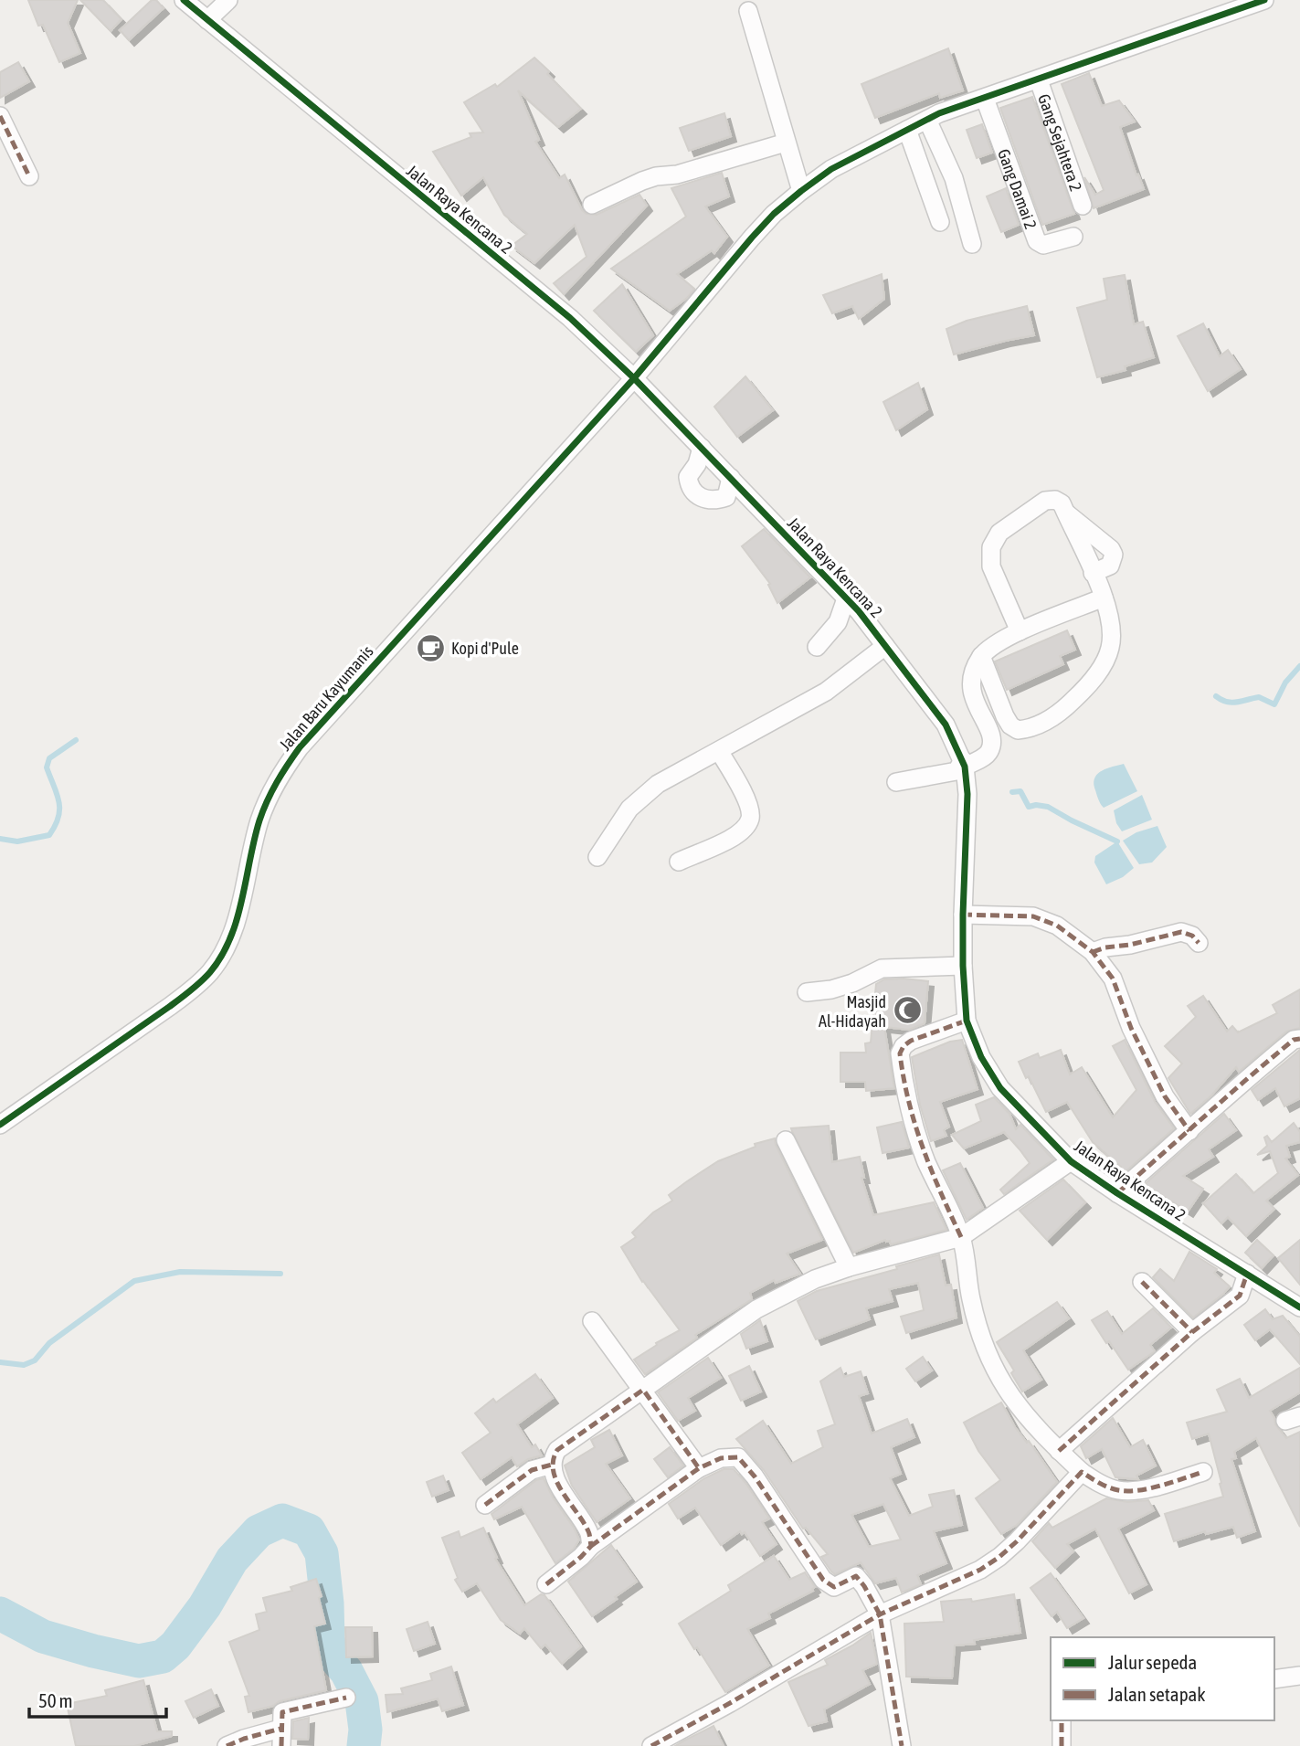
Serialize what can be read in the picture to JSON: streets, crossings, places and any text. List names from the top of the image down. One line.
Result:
{"streets":{"street":["Gang Sejahtera 2","Gang Damai 2","Jalan Raya Kencana 2","Jalan Baru Kayumanis"]},"crossings":[["Gang Sejahtera 2","Jalan Baru Kayumanis"],["Gang Damai 2","Jalan Baru Kayumanis"],["Jalan Raya Kencana 2","Jalan Baru Kayumanis"]],"places":{"cafe":["Kopi d'Pule"],"mosque":["Masjid Al-Hidayah"]},"legend":["Jalur sepeda","Jalan setapak"],"scale_bar":"50 m"}
